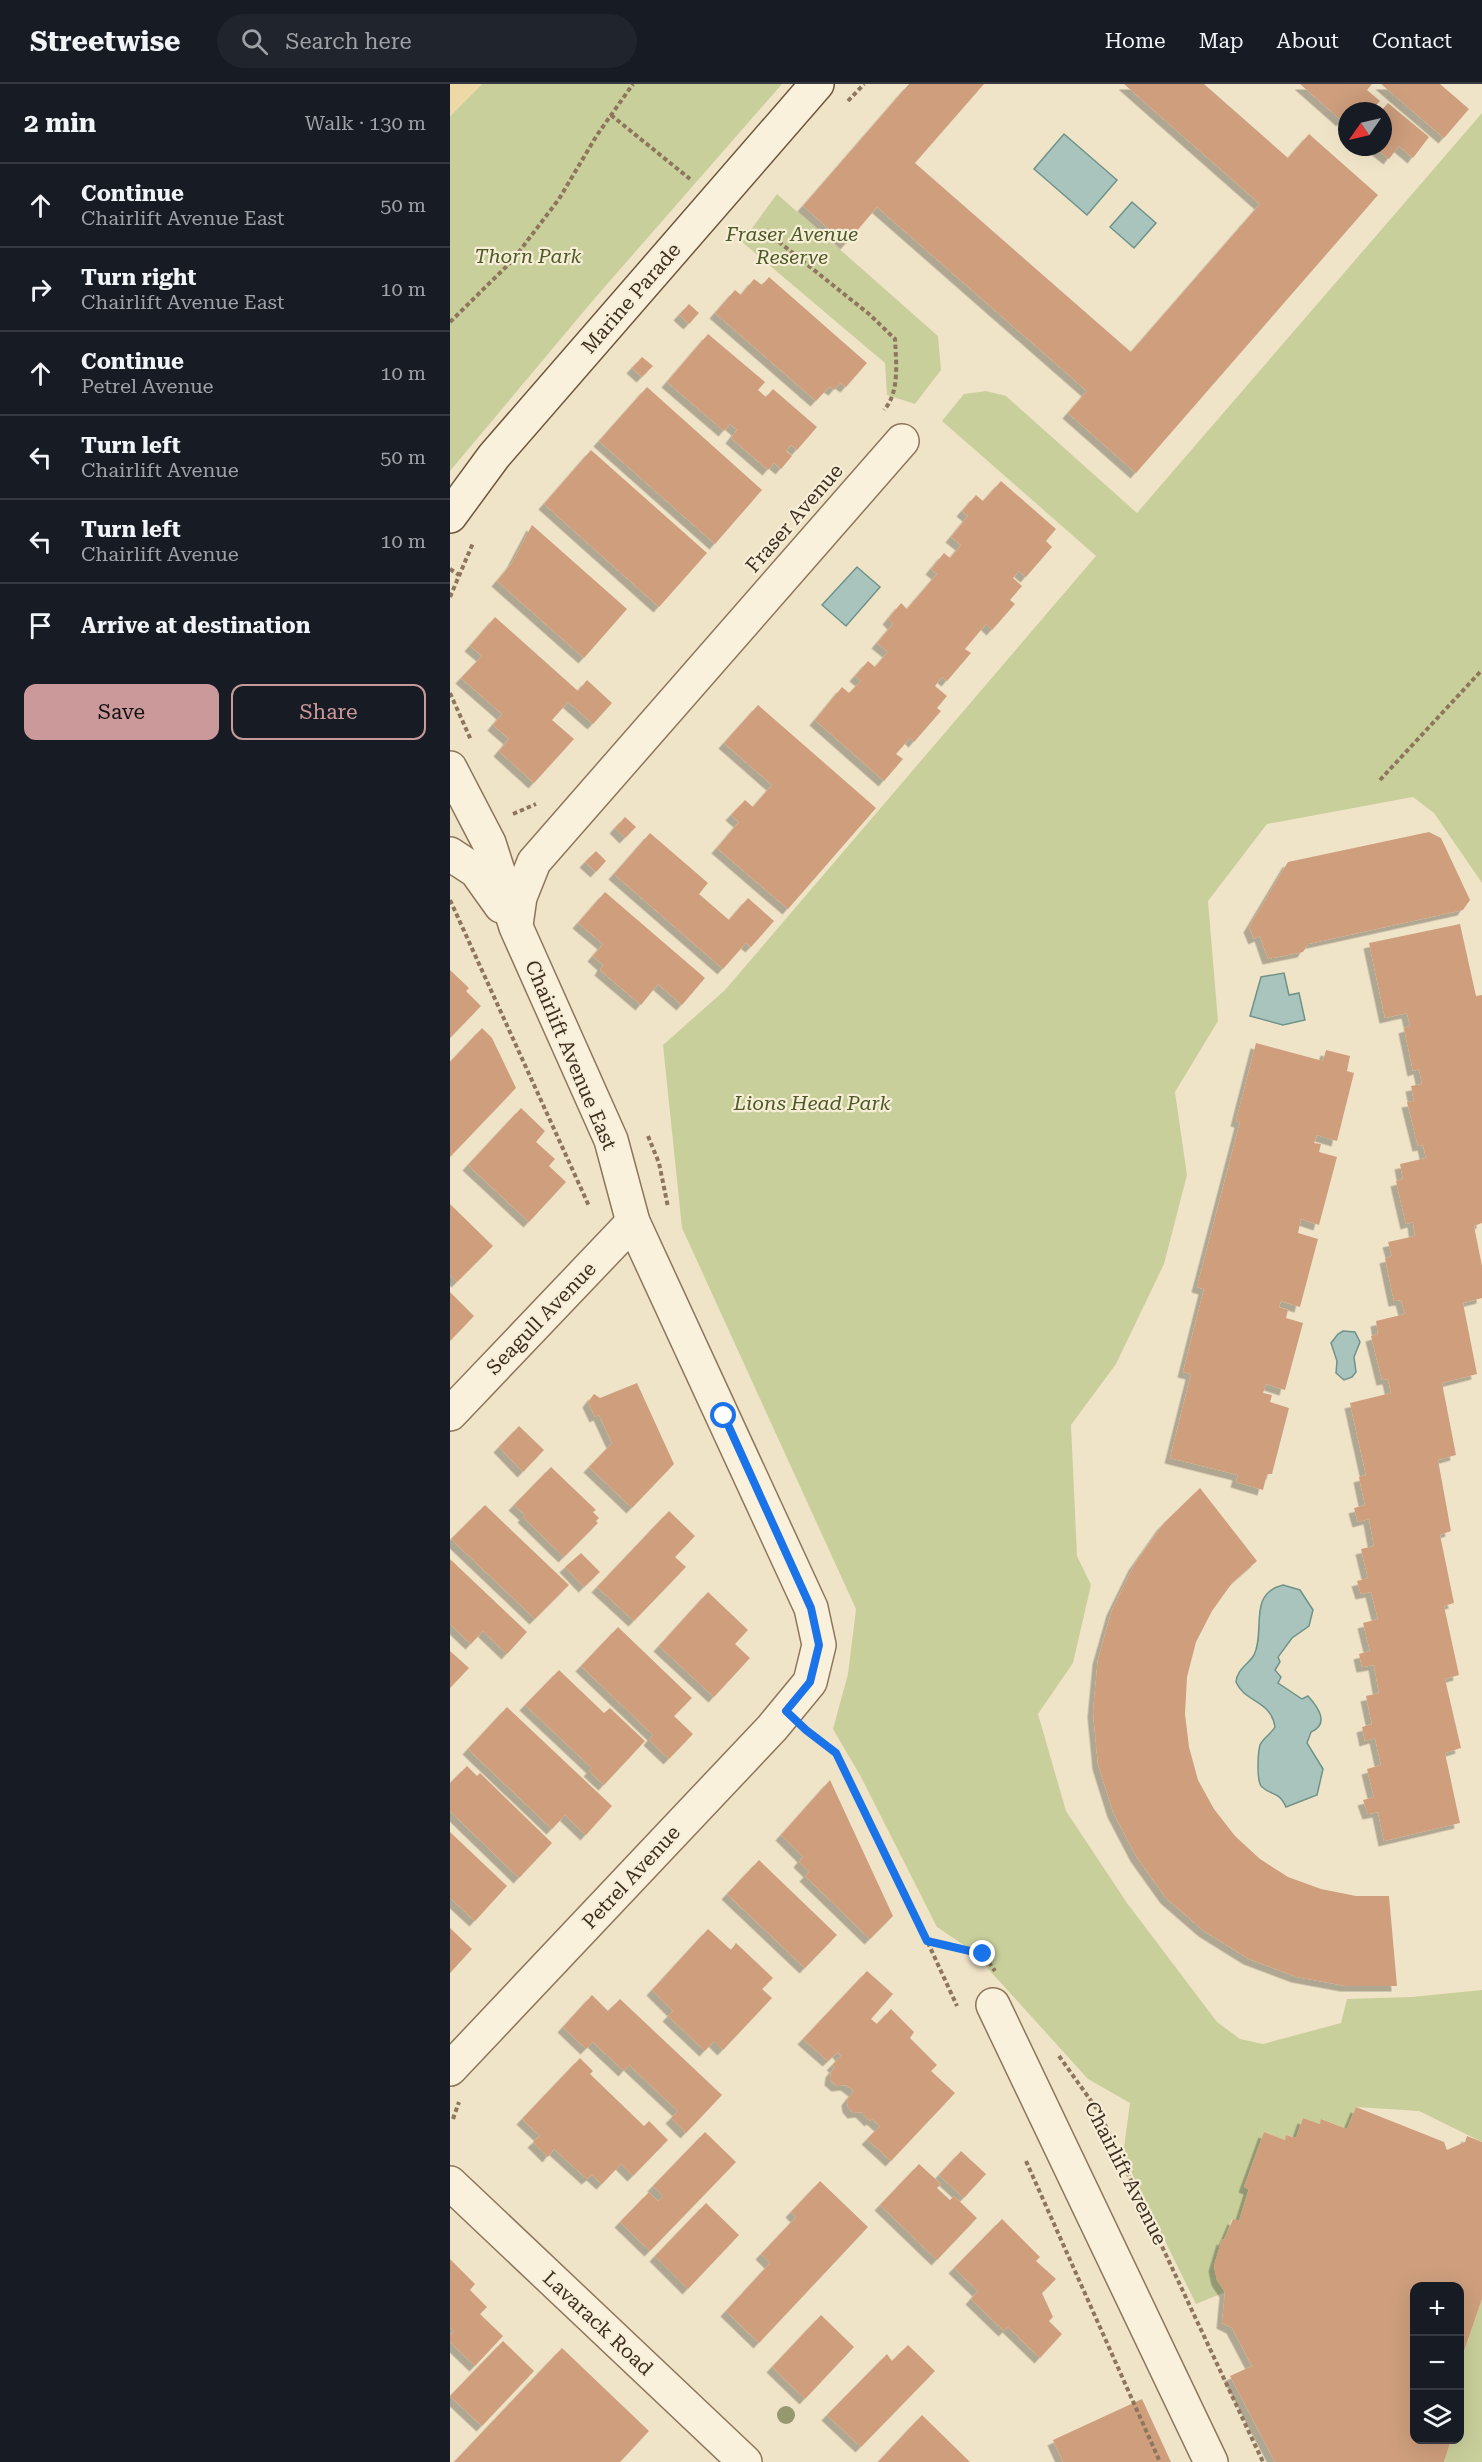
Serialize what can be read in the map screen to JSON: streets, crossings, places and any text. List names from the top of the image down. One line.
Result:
{"streets":{"street":["Marine Parade","Fraser Avenue","Chairlift Avenue East","Seagull Avenue","Petrel Avenue","Lavarack Road"],"path":["Chairlift Avenue"]},"crossings":[["Fraser Avenue","Chairlift Avenue East"],["Chairlift Avenue East","Seagull Avenue"],["Chairlift Avenue East","Petrel Avenue"]],"parks":["Fraser Avenue Reserve","Thorn Park","Lions Head Park"],"north":"bottom left","page":{"header":"Streetwise","search":"Search here","nav":["Home","Map","About","Contact"],"heading":["2 min","Walk · 130 m"],"list":[["Continue","Chairlift Avenue East","50 m"],["Turn right","Chairlift Avenue East","10 m"],["Continue","Petrel Avenue","10 m"],["Turn left","Chairlift Avenue","50 m"],["Turn left","Chairlift Avenue","10 m"],"Arrive at destination"],"buttons":["Save","Share"],"map_buttons":["+","−"]}}
